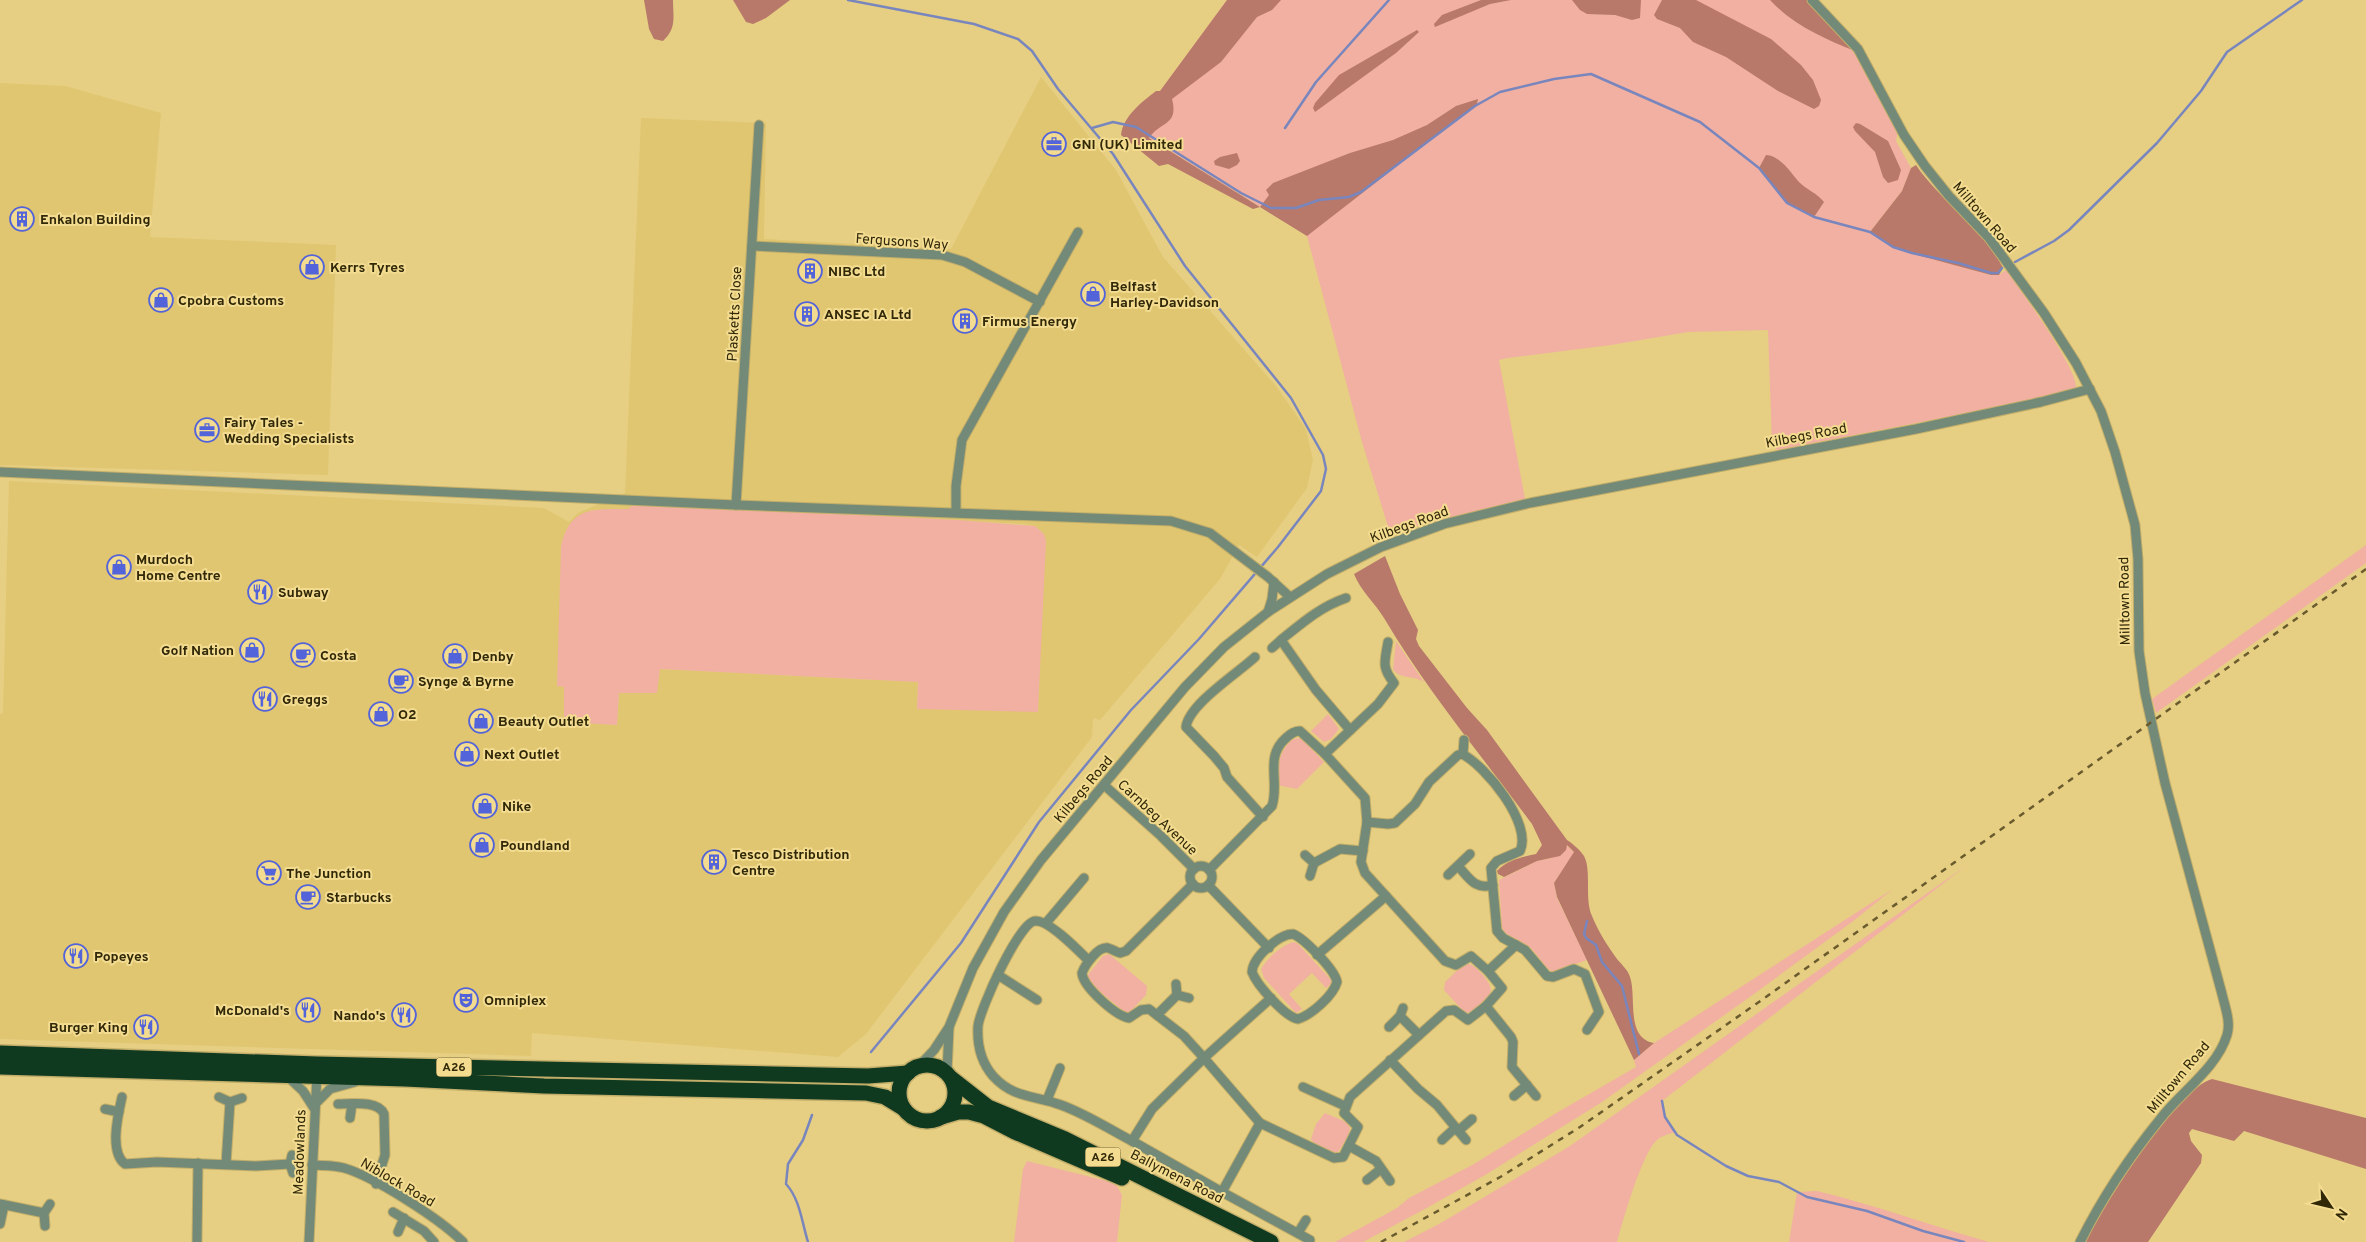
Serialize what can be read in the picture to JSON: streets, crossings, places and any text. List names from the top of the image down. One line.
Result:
{"streets":{"highway":["A26","Ballymena Road"],"street":["Milltown Road","Fergusons Way","Plasketts Close","Kilbegs Road","Carnbeg Avenue","Meadowlands","Niblock Road"]},"crossings":[["Milltown Road","Kilbegs Road"],["Fergusons Way","Plasketts Close"],["Kilbegs Road","Carnbeg Avenue"],["Kilbegs Road","A26"],["Kilbegs Road","Ballymena Road"],["A26","Meadowlands"],["A26","Ballymena Road"],["Meadowlands","Niblock Road"]],"places":{"office":["GNI (UK) Limited","Fairy Tales - Wedding Specialists"],"building":["Enkalon Building","NIBC Ltd","ANSEC IA Ltd","Firmus Energy","Tesco Distribution Centre"],"shop":["Kerrs Tyres","Belfast Harley-Davidson","Cpobra Customs","Murdoch Home Centre","Golf Nation","Denby","O2","Beauty Outlet","Next Outlet","Nike","Poundland"],"restaurant":["Subway","Greggs","Popeyes","McDonald's","Nando's","Burger King"],"cafe":["Costa","Synge & Byrne","Starbucks"],"supermarket":["The Junction"],"theatre":["Omniplex"]},"north":"bottom right"}
